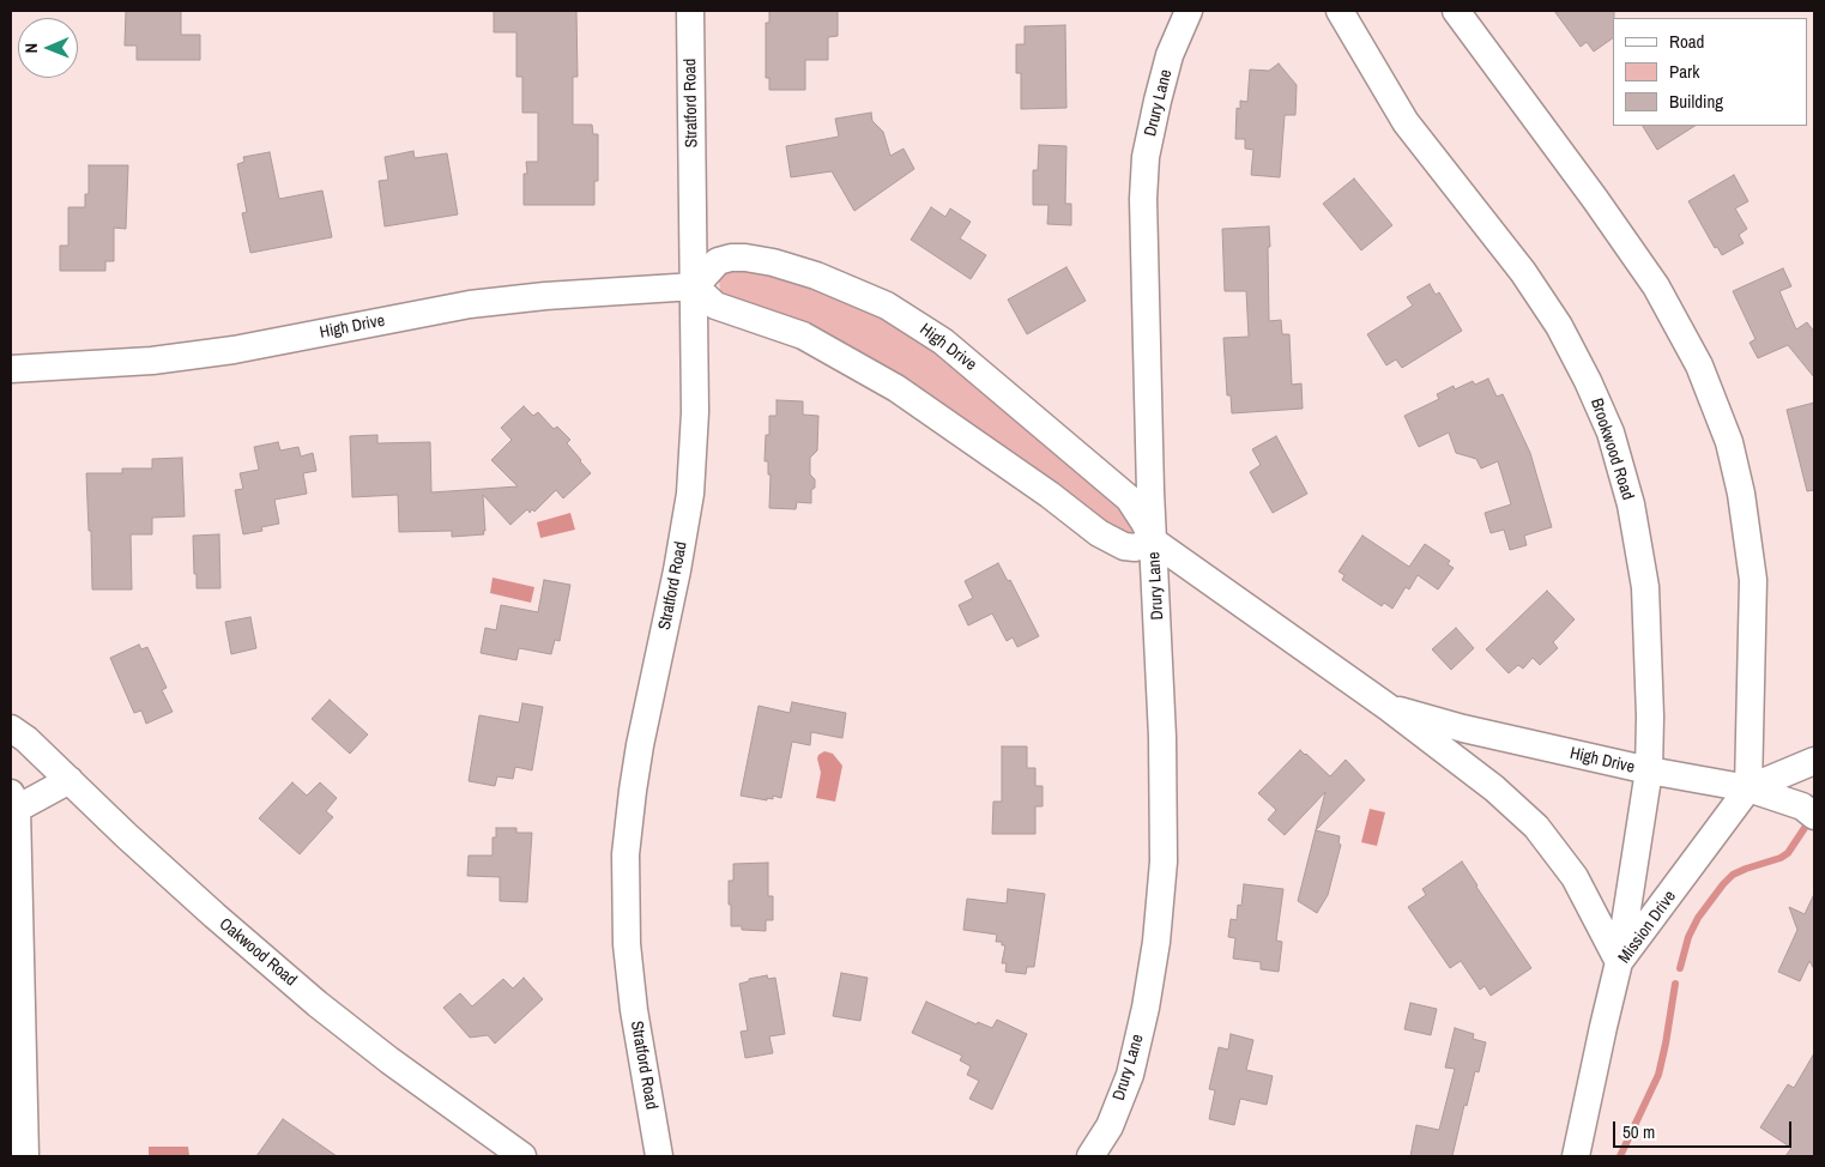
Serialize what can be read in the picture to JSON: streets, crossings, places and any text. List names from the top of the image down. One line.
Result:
{"streets":{"street":["Stratford Road","Drury Lane","High Drive","Brookwood Road","Mission Drive","Oakwood Road"]},"crossings":[["Stratford Road","High Drive"],["Drury Lane","High Drive"],["High Drive","Brookwood Road"],["High Drive","Mission Drive"],["Brookwood Road","Mission Drive"]],"legend":["Road","Park","Building"],"scale_bar":"50 m","north":"left"}
